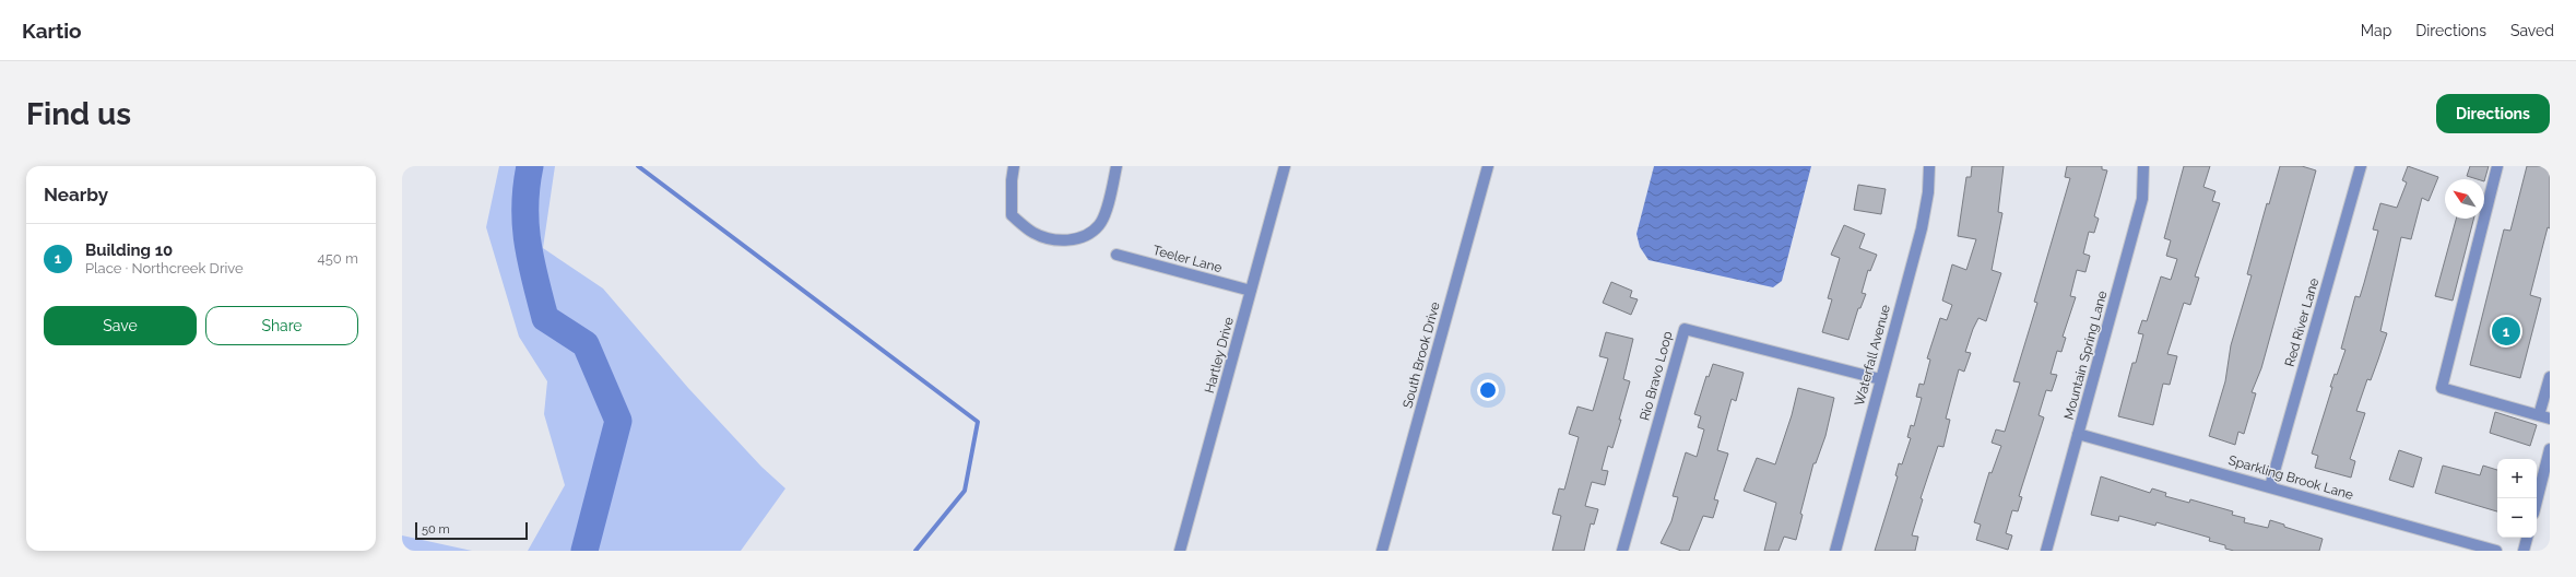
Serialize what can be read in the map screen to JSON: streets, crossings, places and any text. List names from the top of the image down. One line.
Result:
{"streets":{"street":["Teeler Lane","Red River Lane","Hartley Drive","South Brook Drive","Waterfall Avenue","Mountain Spring Lane","Rio Bravo Loop","Sparkling Brook Lane"]},"crossings":[["Teeler Lane","Hartley Drive"],["Red River Lane","Sparkling Brook Lane"],["Waterfall Avenue","Rio Bravo Loop"],["Mountain Spring Lane","Sparkling Brook Lane"]],"scale_bar":"50 m","north":"top left","page":{"header":"Kartio","nav":["Map","Directions","Saved"],"buttons":["Directions",["Save","Share"]],"title":"Find us","heading":"Nearby","list":[{"mark":"1","name":"Building 10","note":"Place · Northcreek Drive","value":"450 m"}],"pins":"1","map_buttons":["+","−"],"scale":"50 m"}}
